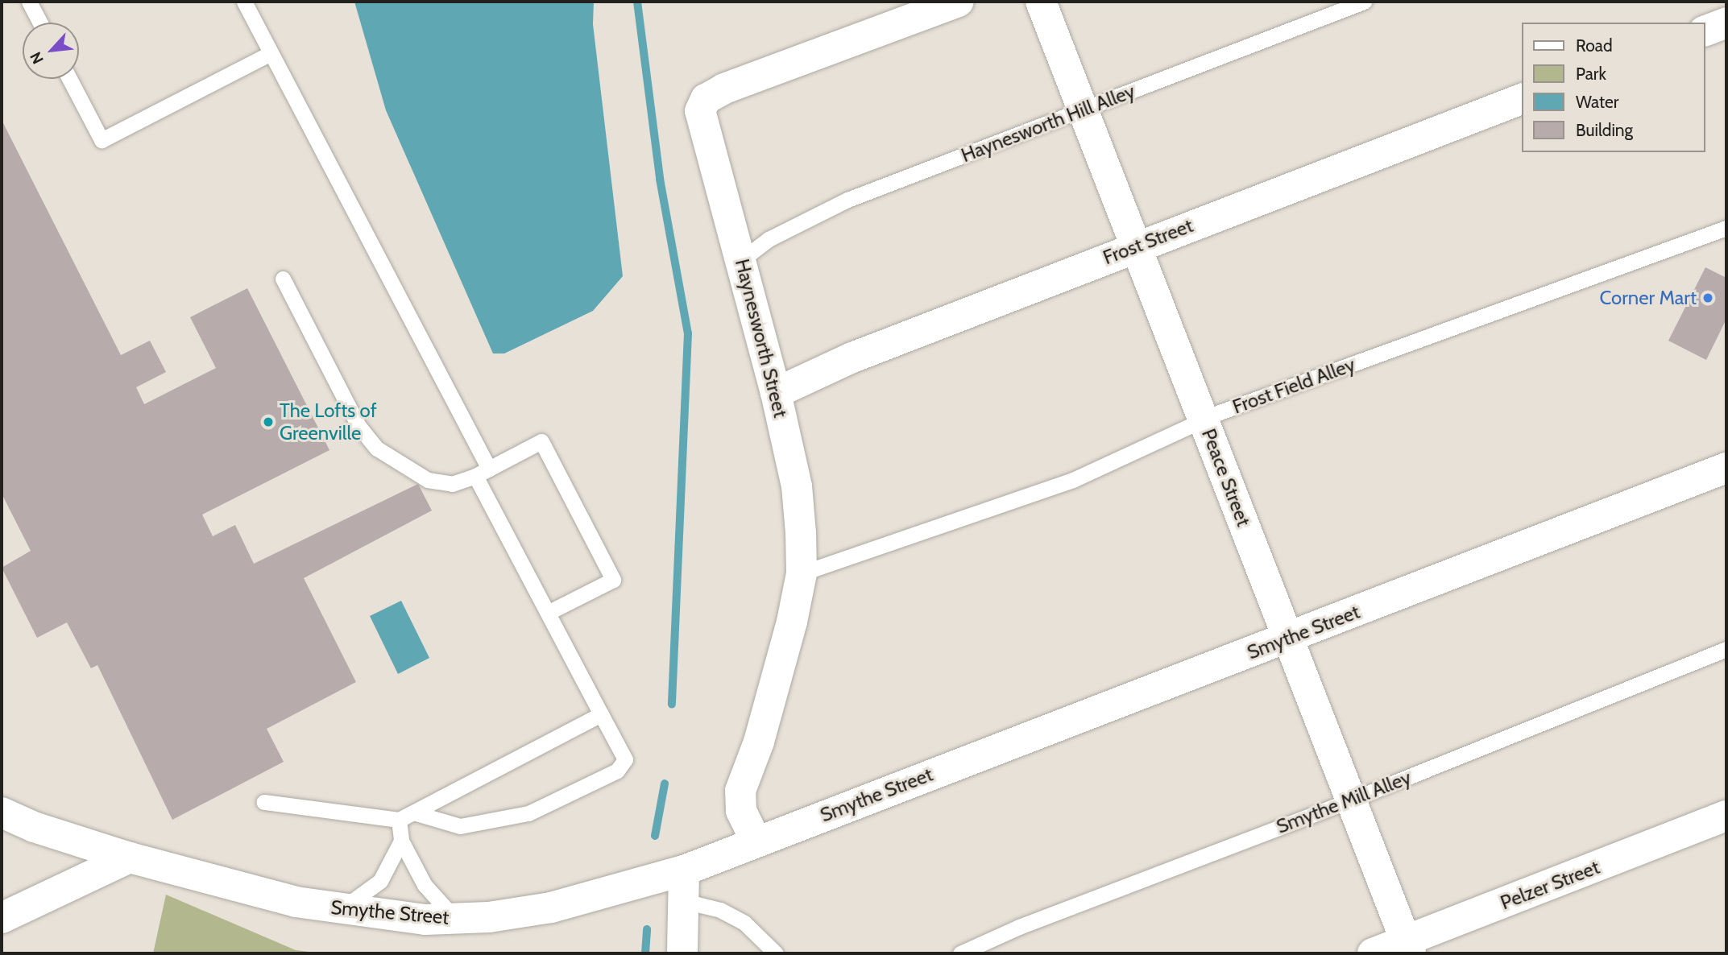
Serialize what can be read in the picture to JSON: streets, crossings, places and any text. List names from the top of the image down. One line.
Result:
{"streets":{"street":["Frost Street","Haynesworth Street","Peace Street","Smythe Street","Pelzer Street"],"lane":["Haynesworth Hill Alley","Frost Field Alley","Smythe Mill Alley"]},"crossings":[["Haynesworth Hill Alley","Haynesworth Street"],["Haynesworth Hill Alley","Peace Street"],["Frost Street","Haynesworth Street"],["Frost Street","Peace Street"],["Haynesworth Street","Frost Field Alley"],["Haynesworth Street","Smythe Street"],["Frost Field Alley","Peace Street"],["Peace Street","Smythe Street"],["Peace Street","Smythe Mill Alley"],["Peace Street","Pelzer Street"]],"places":["Corner Mart","The Lofts of Greenville"],"legend":["Road","Park","Water","Building"],"north":"bottom left"}
